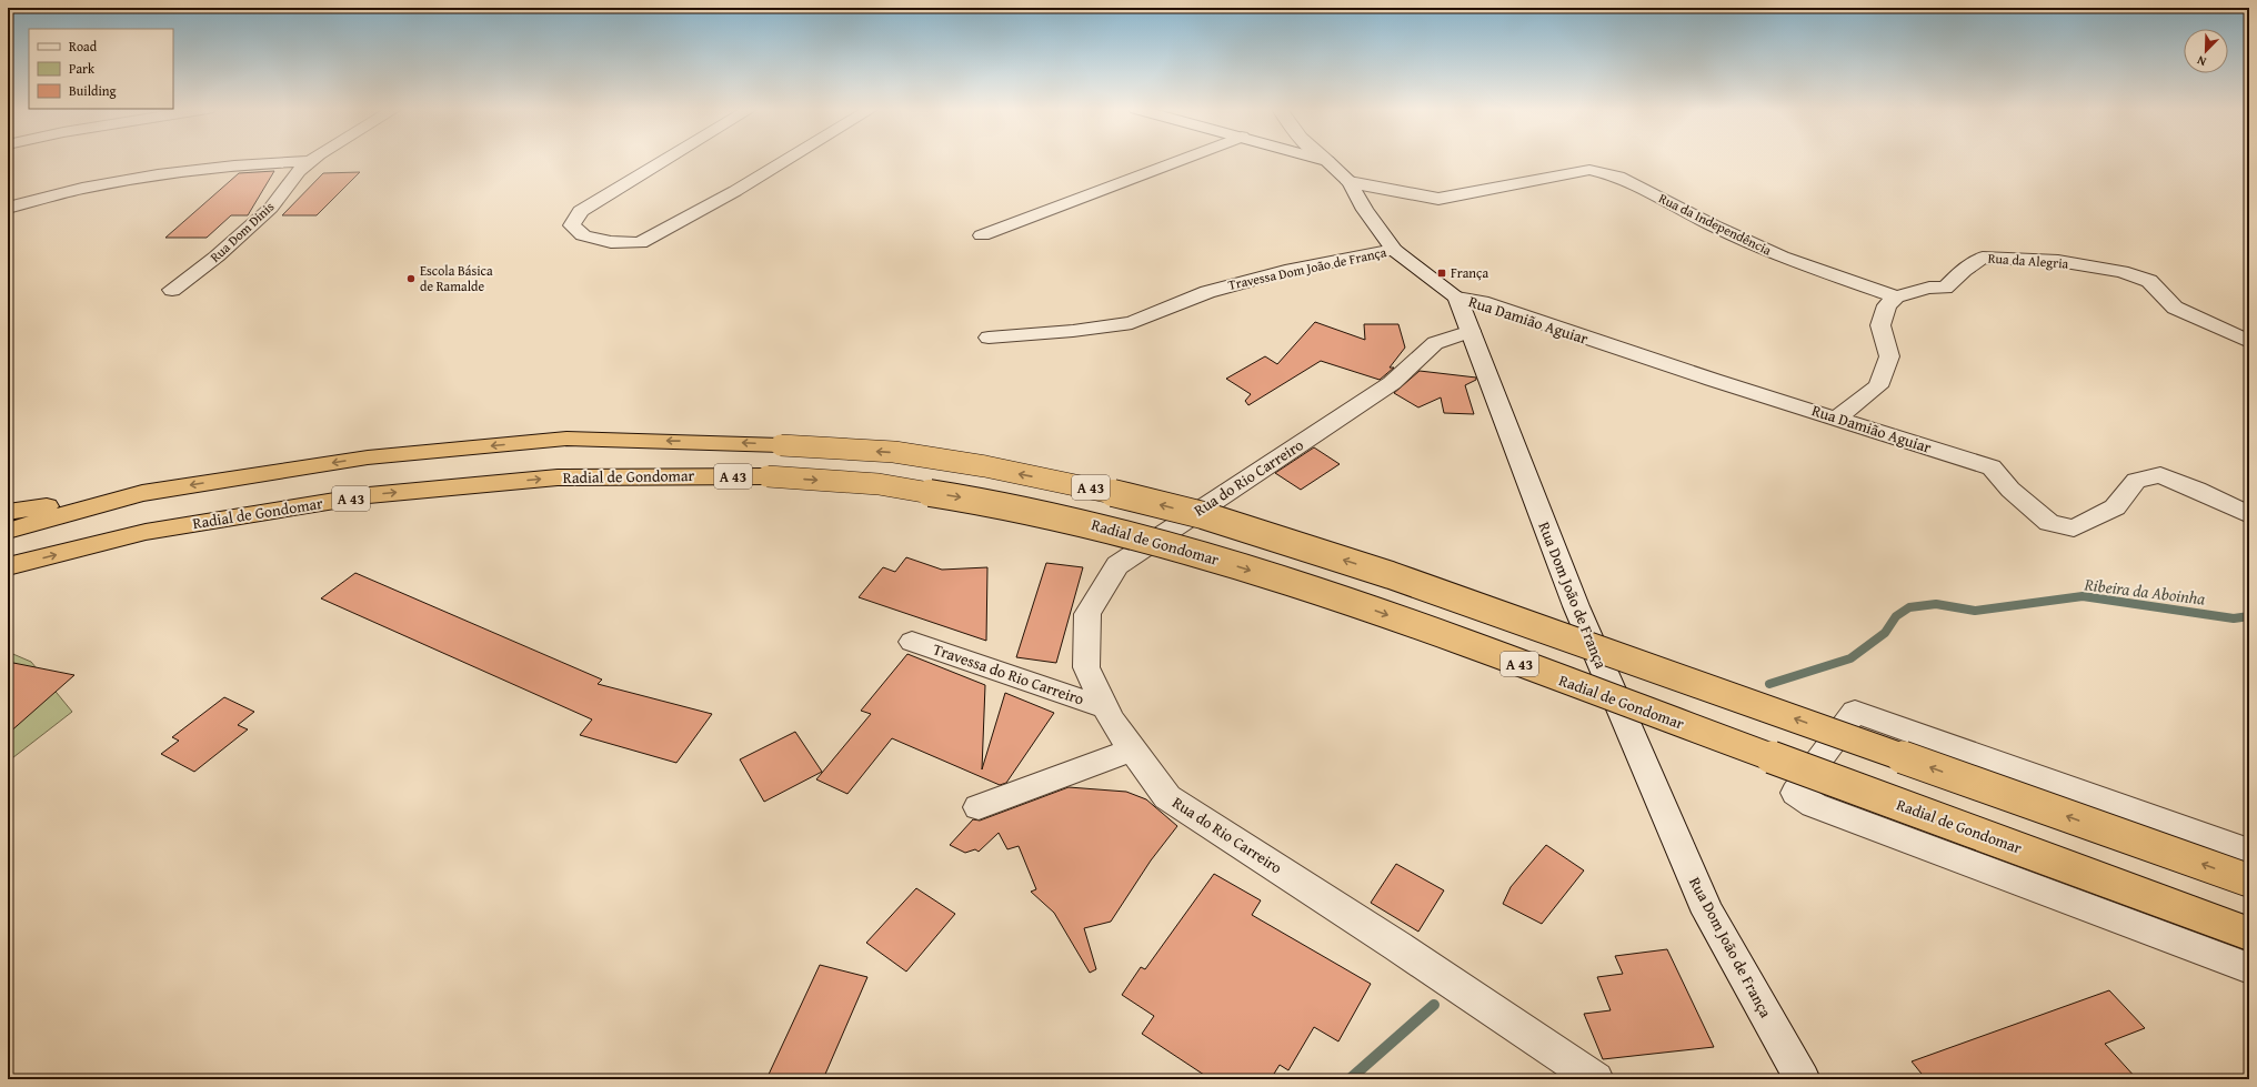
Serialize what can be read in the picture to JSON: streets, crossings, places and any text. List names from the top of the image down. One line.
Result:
{"streets":{"highway":["Radial de Gondomar","A 43"],"street":["Rua da Independência","Rua Dom Dinis","Rua da Alegria","Travessa Dom João de França","Rua Damião Aguiar","Rua do Rio Carreiro","Rua Dom João de França","Travessa do Rio Carreiro"]},"crossings":[["Rua da Independência","Rua da Alegria"],["Rua Damião Aguiar","Rua Dom João de França"],["Rua do Rio Carreiro","Rua Dom João de França"],["Rua do Rio Carreiro","Travessa do Rio Carreiro"]],"water":["Ribeira da Aboinha"],"places":{"transit":["França"],"other":["Escola Básica de Ramalde"]},"legend":["Road","Park","Building"],"north":"bottom left"}
